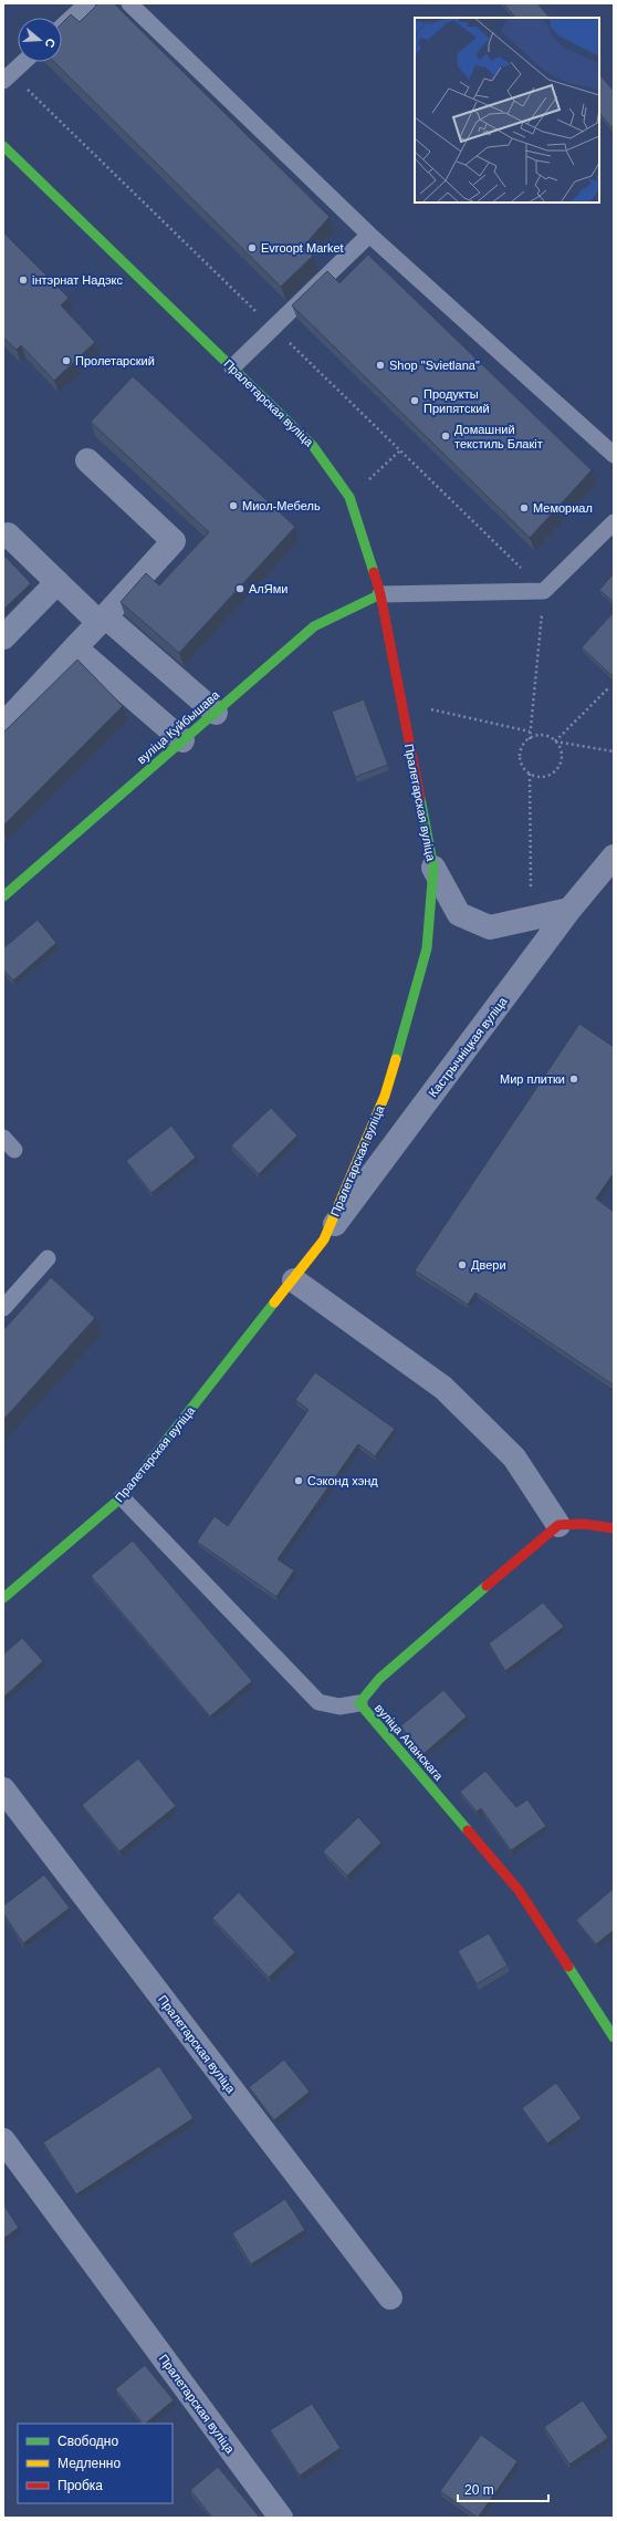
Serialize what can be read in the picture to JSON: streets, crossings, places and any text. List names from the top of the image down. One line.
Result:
{"streets":{"main road":["Пралетарская вуліца","вуліца Куйбышава","вуліца Апанскага"],"street":["Кастрычніцкая вуліца"]},"crossings":[["Пралетарская вуліца","вуліца Куйбышава"],["Пралетарская вуліца","Кастрычніцкая вуліца"]],"places":["Evroopt Market","інтэрнат Надэкс","Пролетарский","Shop \"Svietlana\"","Продукты Припятский","Домашний текстиль Блакіт","Миол-Мебель","Мемориал","АлЯми","Мир плитки","Двери","Сэконд хэнд"],"legend":["Свободно","Медленно","Пробка"],"scale_bar":"20 m","north":"right"}
